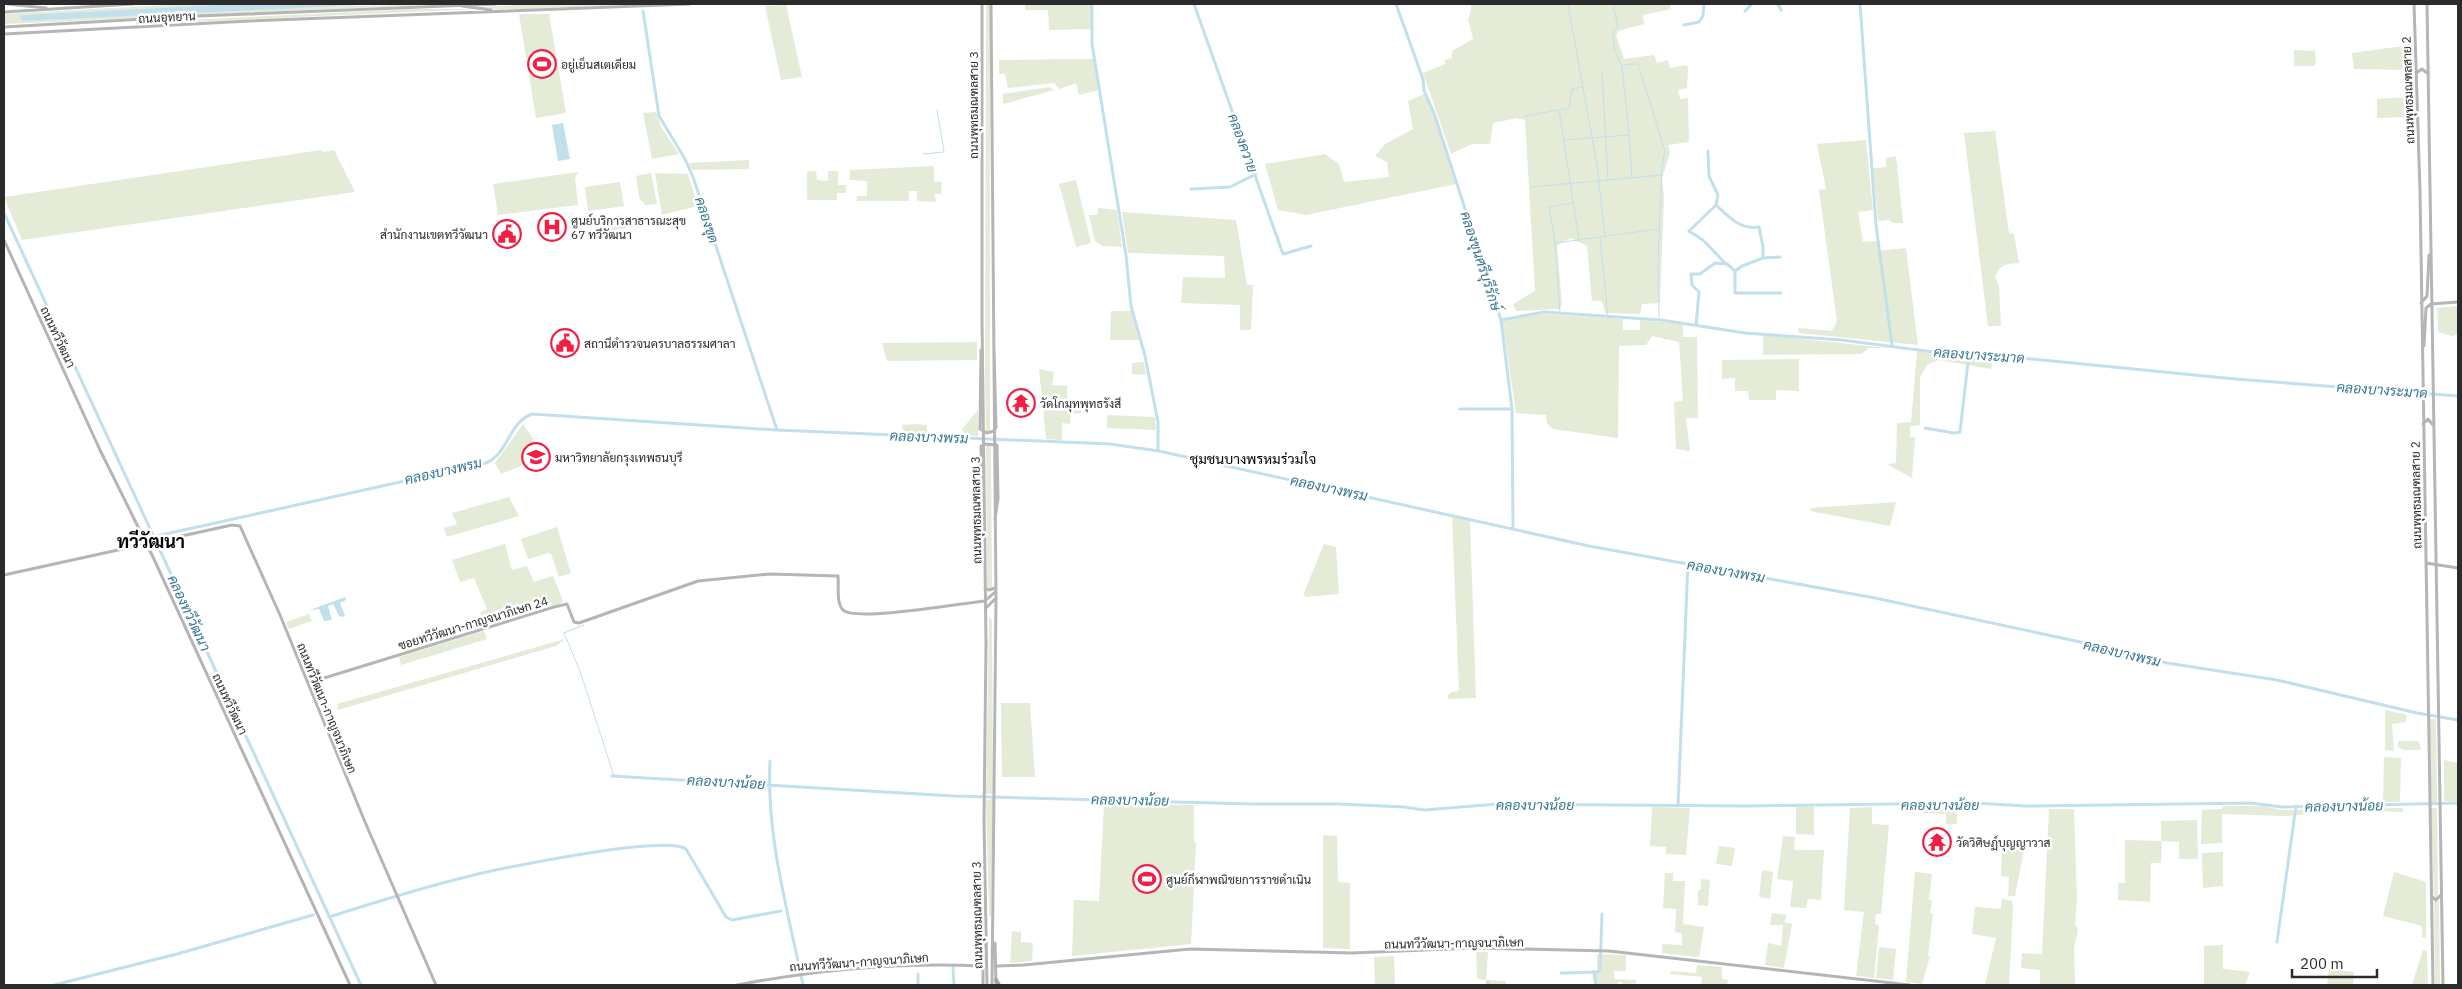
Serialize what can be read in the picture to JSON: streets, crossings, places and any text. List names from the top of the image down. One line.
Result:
{"streets":{"main road":["ถนนอุทยาน","ถนนพุทธมณฑลสาย 2","ถนนพุทธมณฑลสาย 3","ถนนทวีวัฒนา","ซอยทวีวัฒนา-กาญจนาภิเษก 24","ถนนทวีวัฒนา-กาญจนาภิเษก"]},"crossings":[["ถนนพุทธมณฑลสาย 3","ซอยทวีวัฒนา-กาญจนาภิเษก 24"],["ถนนทวีวัฒนา","ถนนทวีวัฒนา-กาญจนาภิเษก"],["ซอยทวีวัฒนา-กาญจนาภิเษก 24","ถนนทวีวัฒนา-กาญจนาภิเษก"]],"districts":["ชุมชนบางพรหมร่วมใจ","ทวีวัฒนา"],"water":["คลองควาย","คลองขุด","คลองขุนศรีบุรีรักษ์","คลองบางระมาด","คลองบางพรม","คลองทวีวัฒนา","คลองบางน้อย"],"places":{"sports":["อยู่เย็นสเตเดียม","ศูนย์กีฬาพณิชยการราชดำเนิน"],"hospital":["ศูนย์บริการสาธารณะสุข 67 ทวีวัฒนา"],"public building":["สำนักงานเขตทวีวัฒนา","สถานีตำรวจนครบาลธรรมศาลา"],"temple":["วัดโกมุทพุทธรังสี","วัดวิศิษฏ์บุญญาวาส"],"school or university":["มหาวิทยาลัยกรุงเทพธนบุรี"]},"scale_bar":"200 m"}
